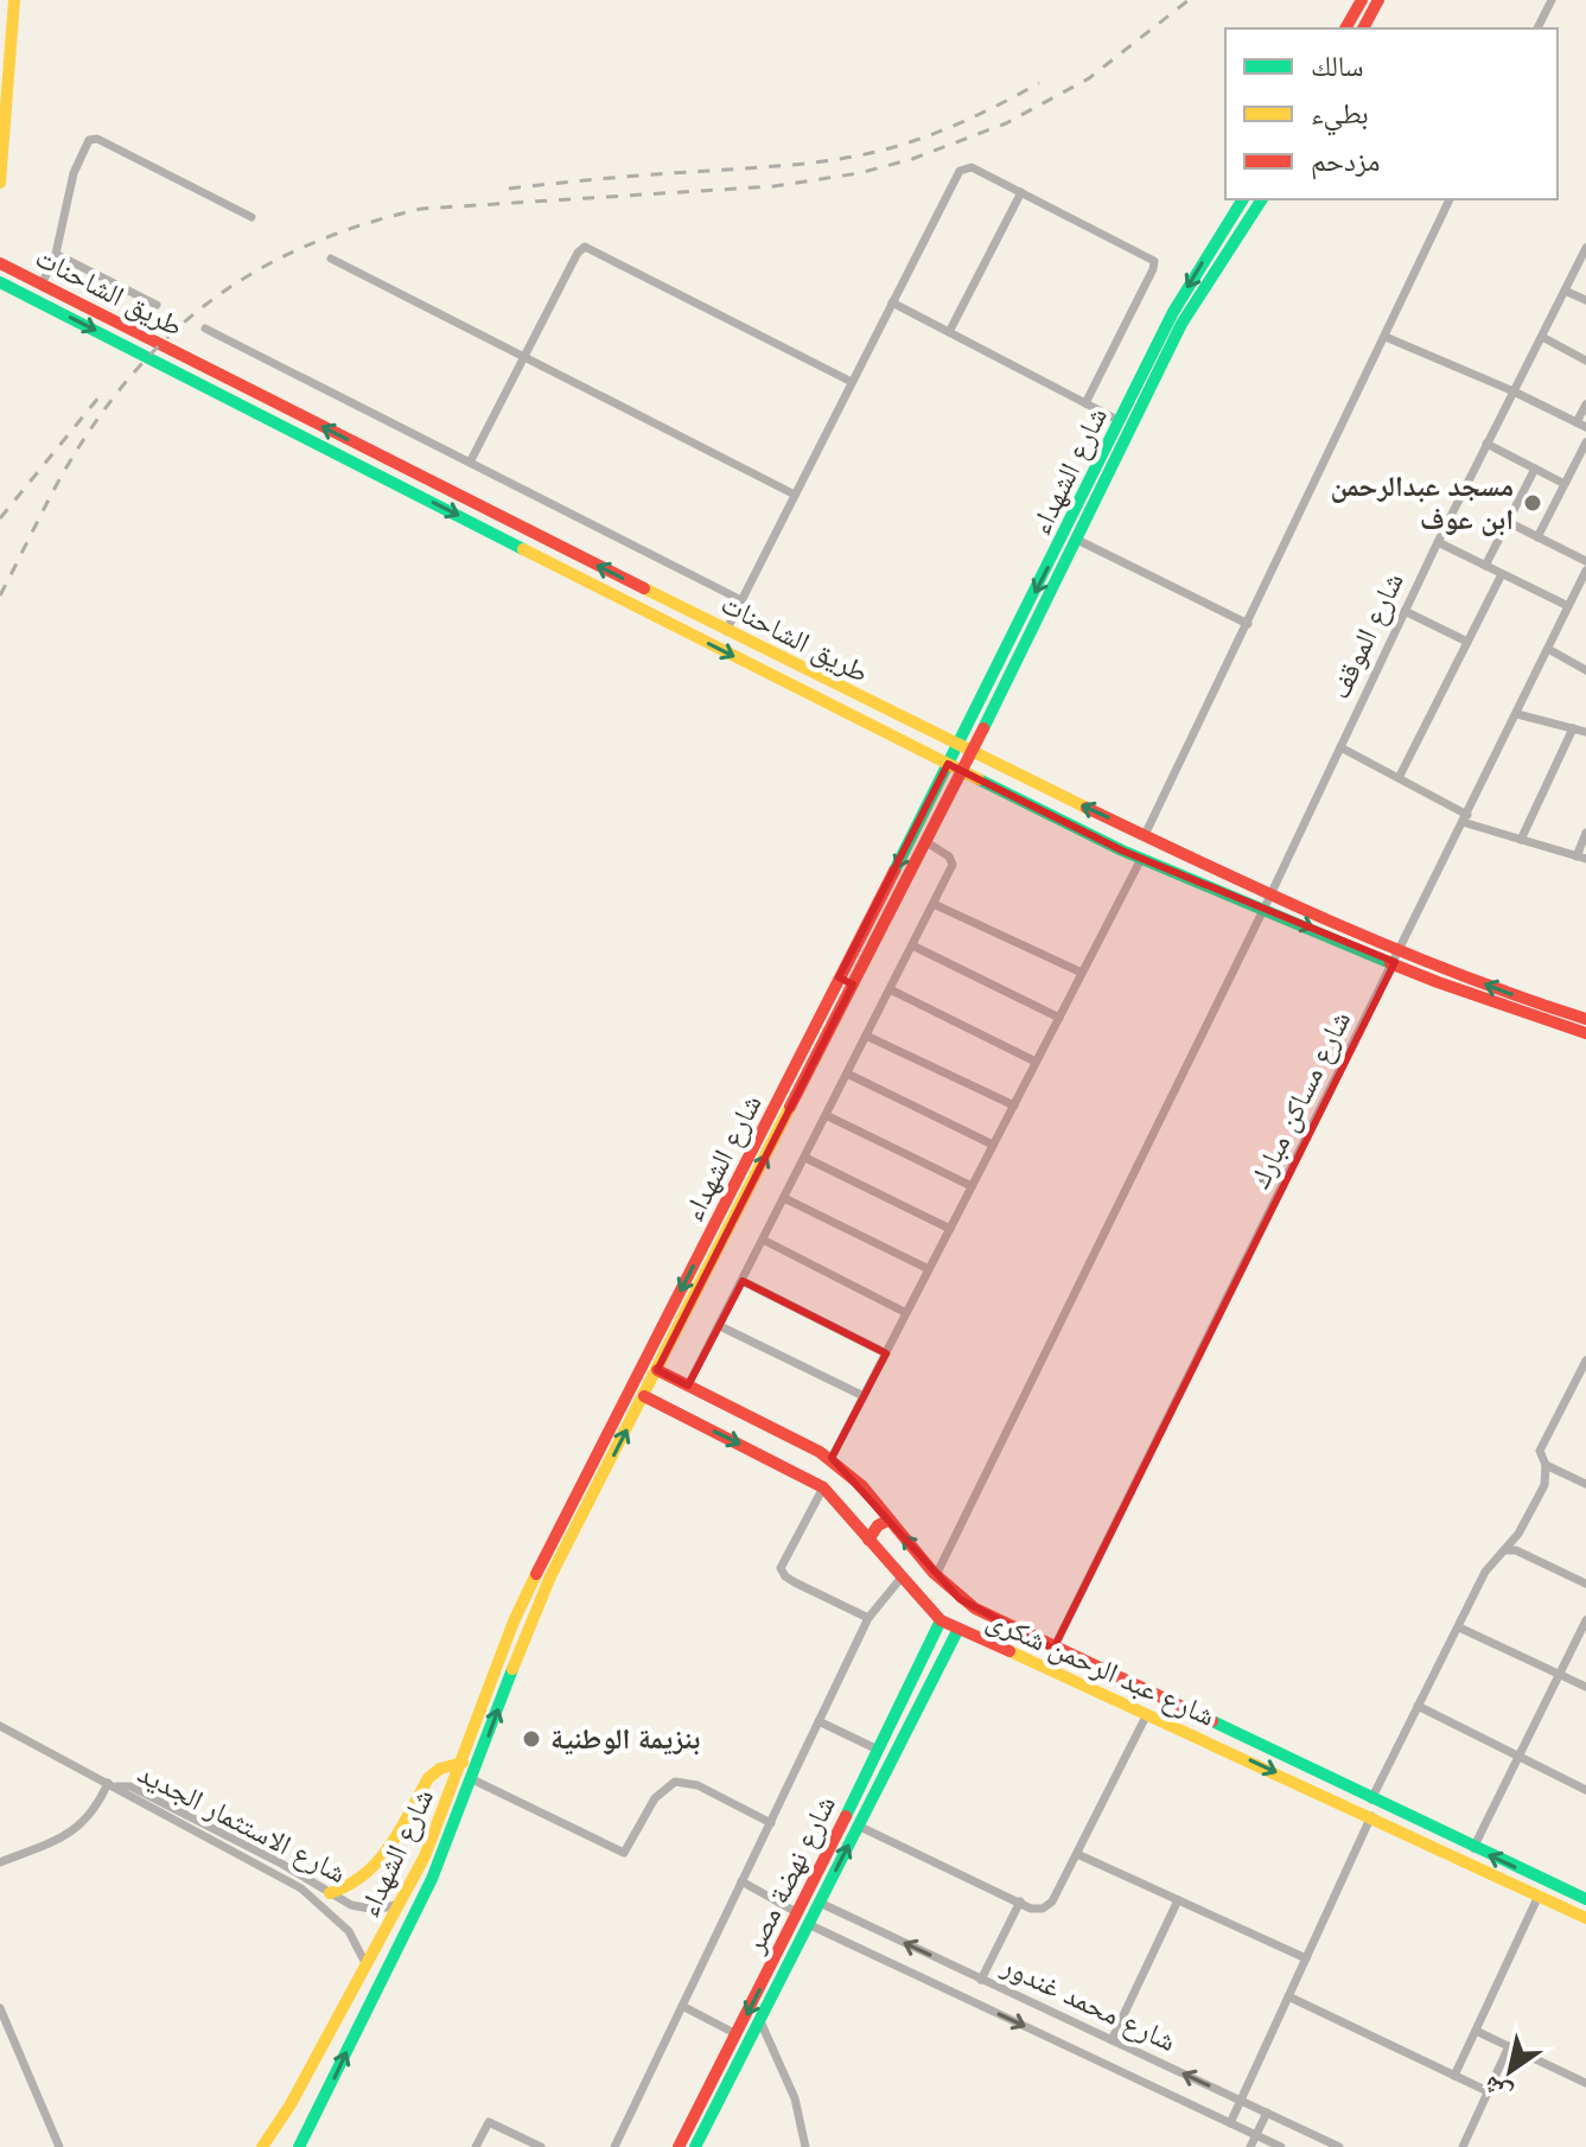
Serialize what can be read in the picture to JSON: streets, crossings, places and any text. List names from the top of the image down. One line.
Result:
{"streets":{"main road":["طريق الشاحنات","شارع الشهداء","شارع عبد الرحمن شكرى","شارع نهضة مصر"],"street":["شارع الموقف","شارع مساكن مبارك","شارع الاستثمار الجديد","شارع محمد غندور"]},"crossings":[["طريق الشاحنات","شارع الشهداء"],["طريق الشاحنات","شارع الموقف"],["طريق الشاحنات","شارع مساكن مبارك"],["شارع الشهداء","شارع عبد الرحمن شكرى"],["شارع الشهداء","شارع الاستثمار الجديد"],["شارع الموقف","شارع عبد الرحمن شكرى"],["شارع مساكن مبارك","شارع عبد الرحمن شكرى"],["شارع عبد الرحمن شكرى","شارع نهضة مصر"],["شارع نهضة مصر","شارع محمد غندور"]],"places":["مسجد عبدالرحمن ابن عوف","بنزيمة الوطنية"],"legend":["سالك","بطيء","مزدحم"],"north":"bottom left"}
